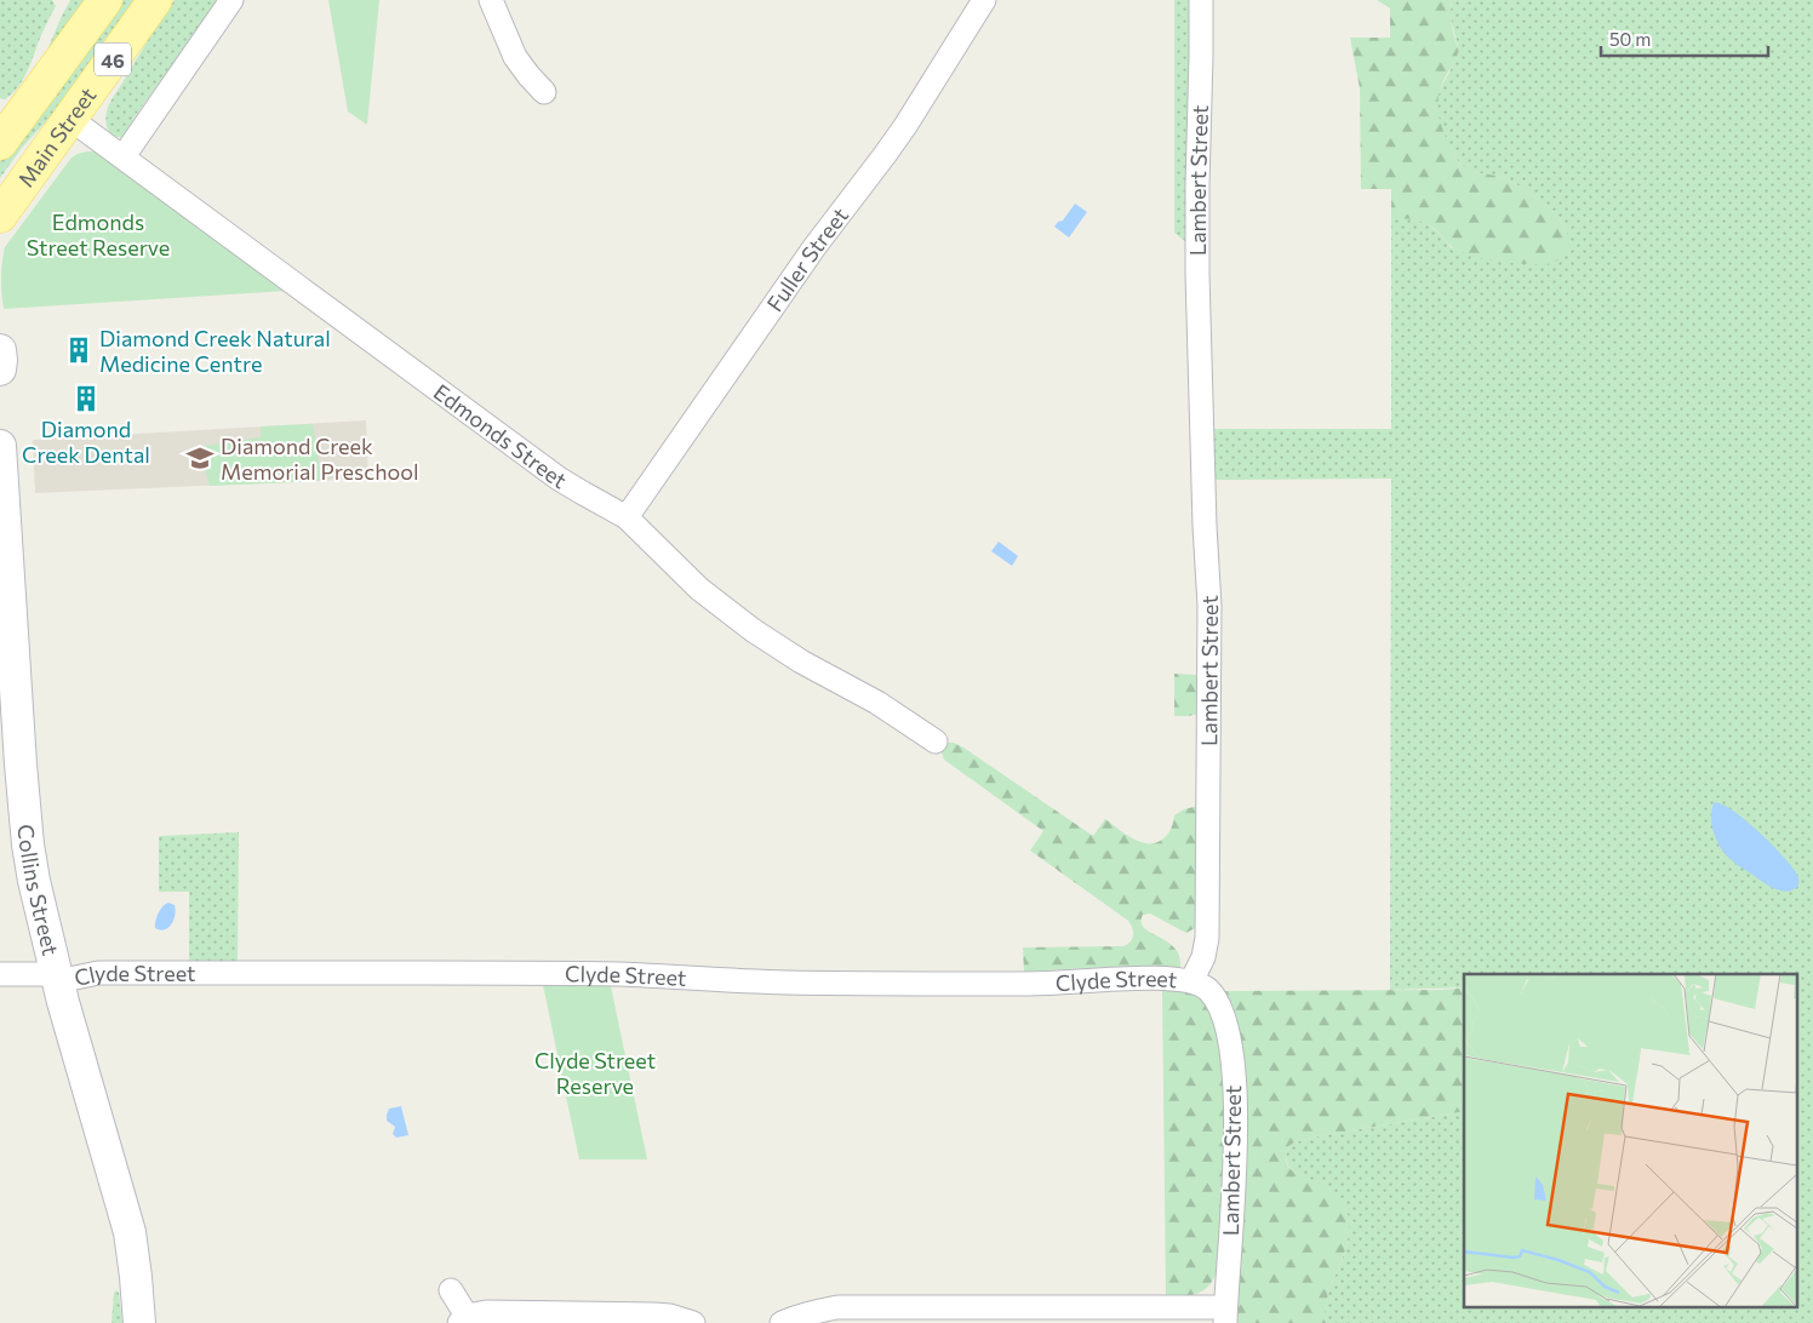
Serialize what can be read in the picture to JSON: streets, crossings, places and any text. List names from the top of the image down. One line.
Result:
{"streets":{"main road":["46","Main Street"],"street":["Lambert Street","Fuller Street","Edmonds Street","Collins Street","Clyde Street"]},"crossings":[["Main Street","Edmonds Street"],["Lambert Street","Clyde Street"],["Fuller Street","Edmonds Street"],["Collins Street","Clyde Street"]],"parks":["Edmonds Street Reserve","Clyde Street Reserve"],"places":{"building":["Diamond Creek Natural Medicine Centre","Diamond Creek Dental"],"school or university":["Diamond Creek Memorial Preschool"]},"scale_bar":"50 m"}
